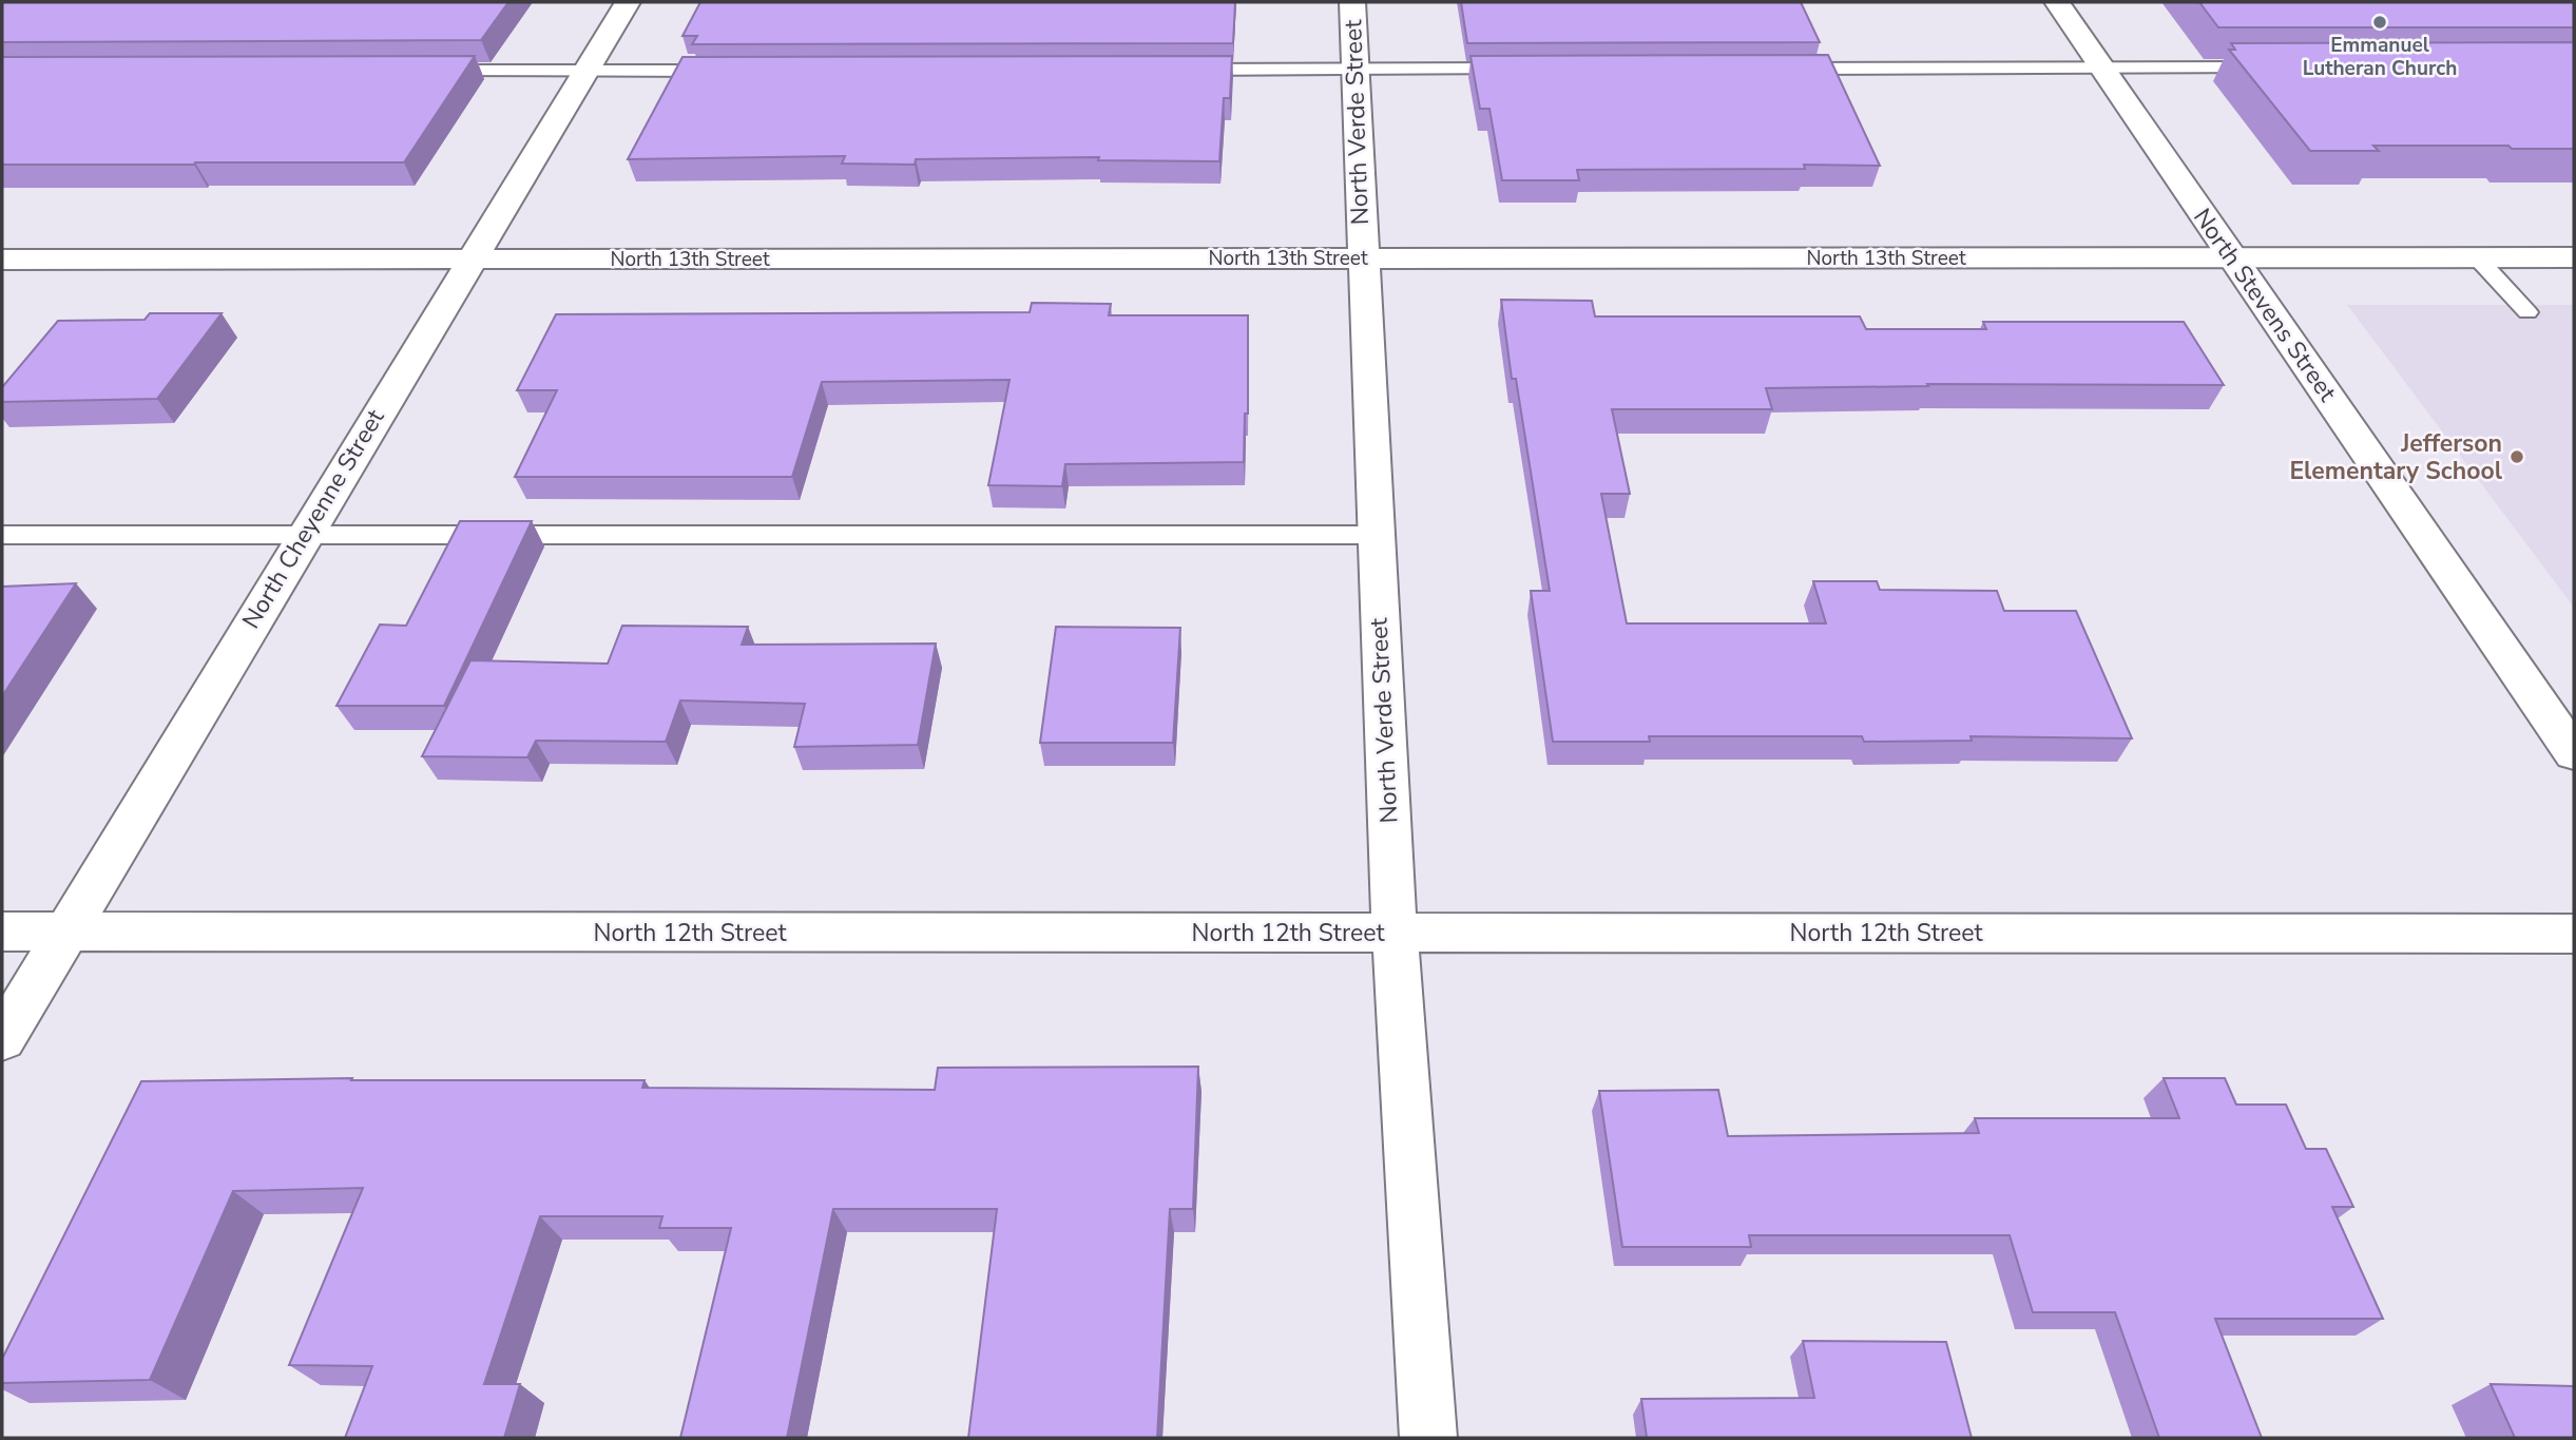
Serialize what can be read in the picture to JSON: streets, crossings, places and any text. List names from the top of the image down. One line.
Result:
{"streets":{"street":["North Verde Street","North 13th Street","North Stevens Street","North Cheyenne Street","North 12th Street"]},"crossings":[["North Verde Street","North 13th Street"],["North Verde Street","North 12th Street"],["North 13th Street","North Stevens Street"],["North 13th Street","North Cheyenne Street"],["North Cheyenne Street","North 12th Street"]],"places":["Emmanuel Lutheran Church","Jefferson Elementary School"]}
